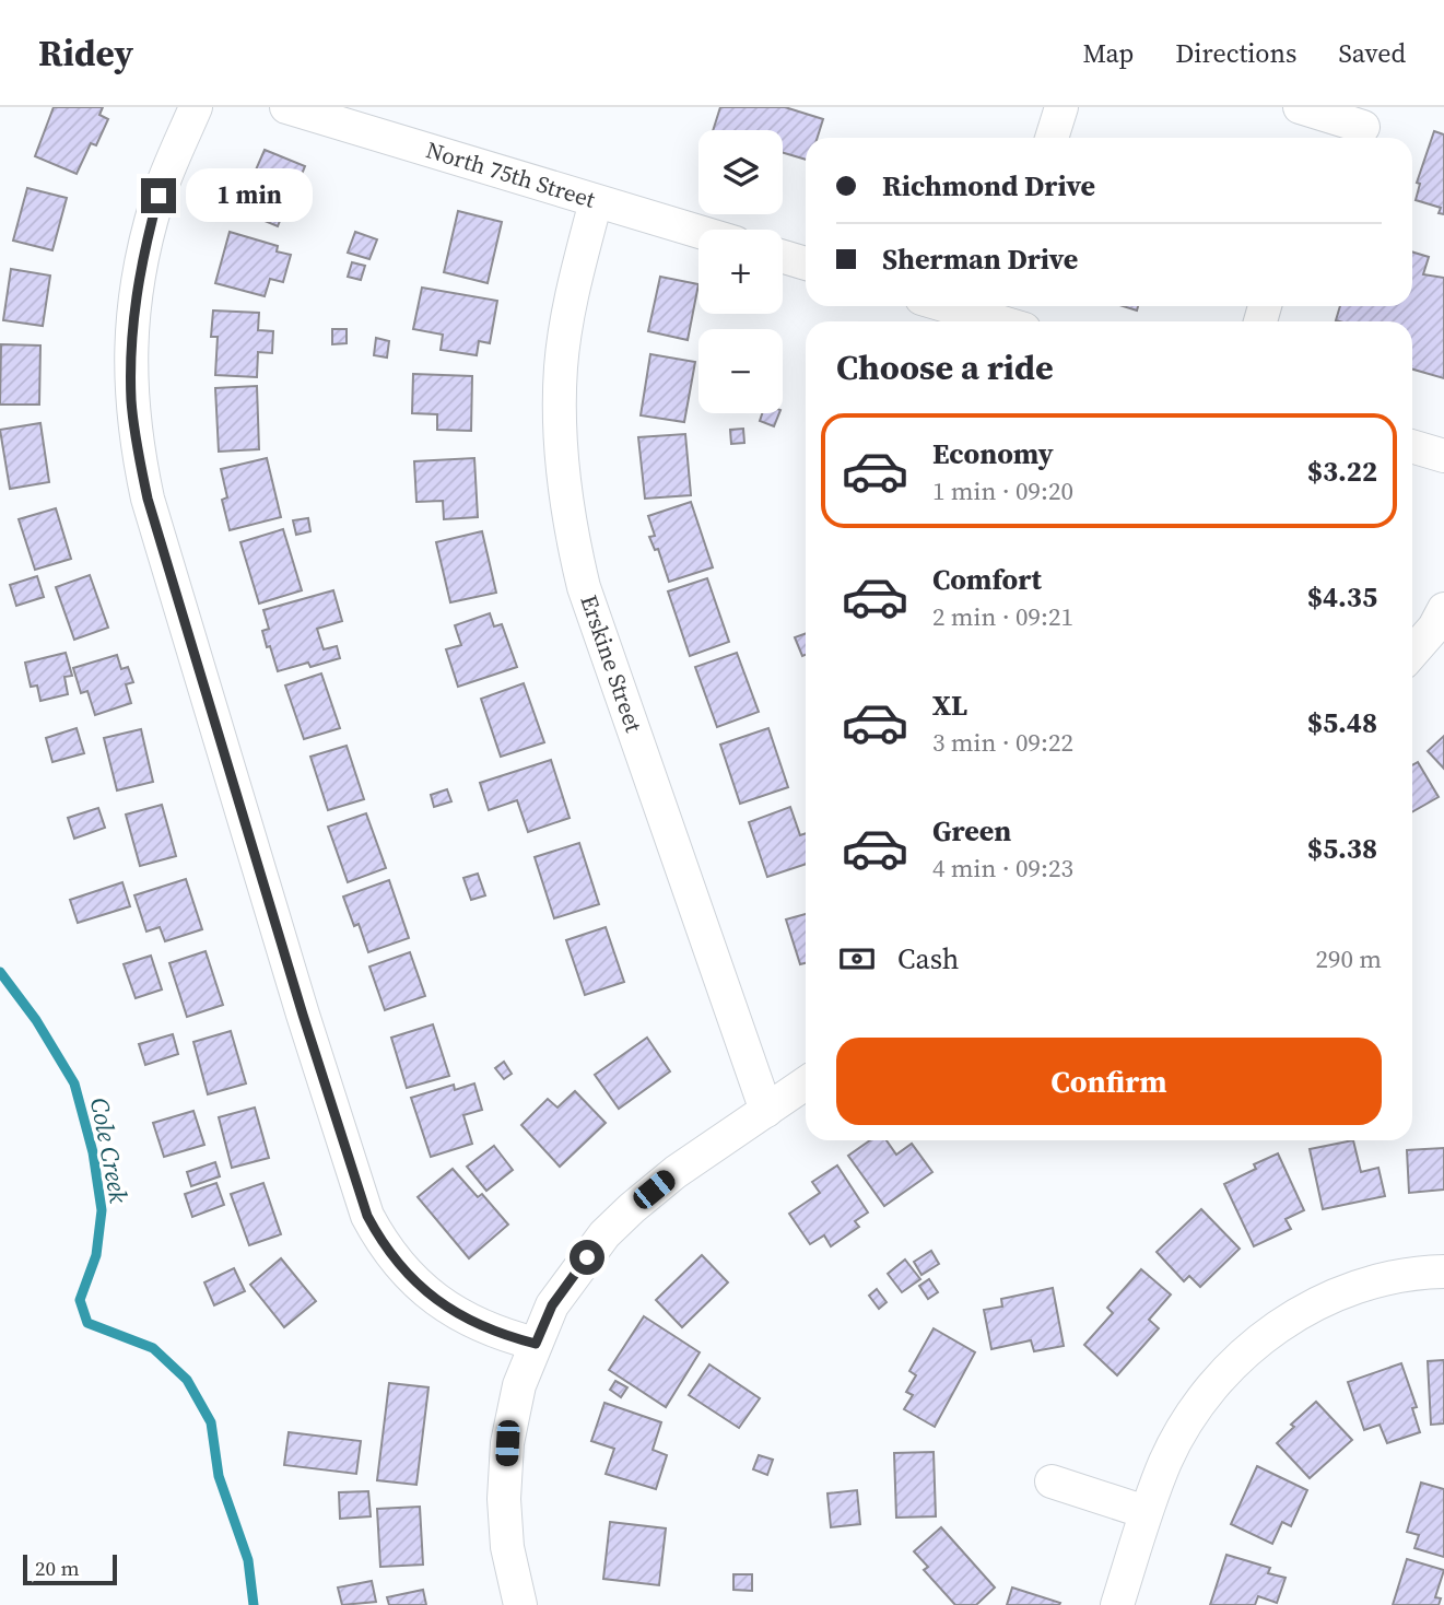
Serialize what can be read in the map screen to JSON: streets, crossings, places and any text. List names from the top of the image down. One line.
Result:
{"streets":{"street":["North 75th Street","Erskine Street"]},"crossings":[["North 75th Street","Erskine Street"]],"water":["Cole Creek"],"scale_bar":"20 m","page":{"header":"Ridey","nav":["Map","Directions","Saved"],"map_buttons":["+","−"],"banner":["Richmond Drive","Sherman Drive"],"bubble":"1 min","heading":"Choose a ride","list":[{"name":"Economy","note":"1 min · 09:20","value":"$3.22"},{"name":"Comfort","note":"2 min · 09:21","value":"$4.35"},{"name":"XL","note":"3 min · 09:22","value":"$5.48"},{"name":"Green","note":"4 min · 09:23","value":"$5.38"}],"pay":["Cash","290 m"],"buttons":"Confirm","scale":"20 m"}}
